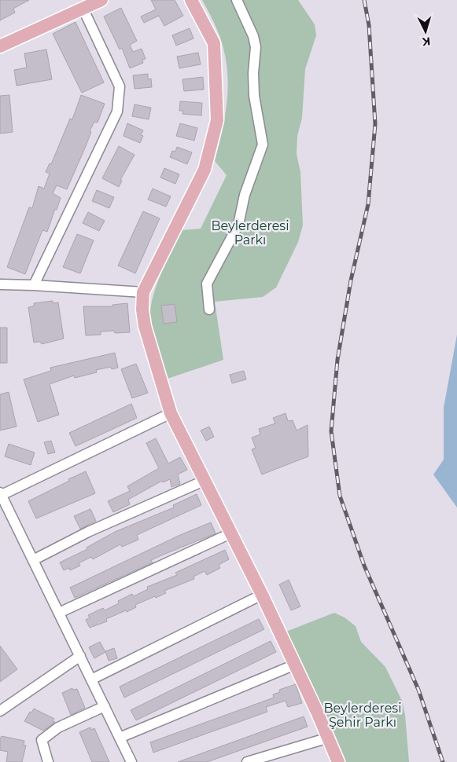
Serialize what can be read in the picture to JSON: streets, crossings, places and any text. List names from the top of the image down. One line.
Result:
{"parks":["Beylerderesi Parkı","Beylerderesi Şehir Parkı"],"north":"bottom"}
